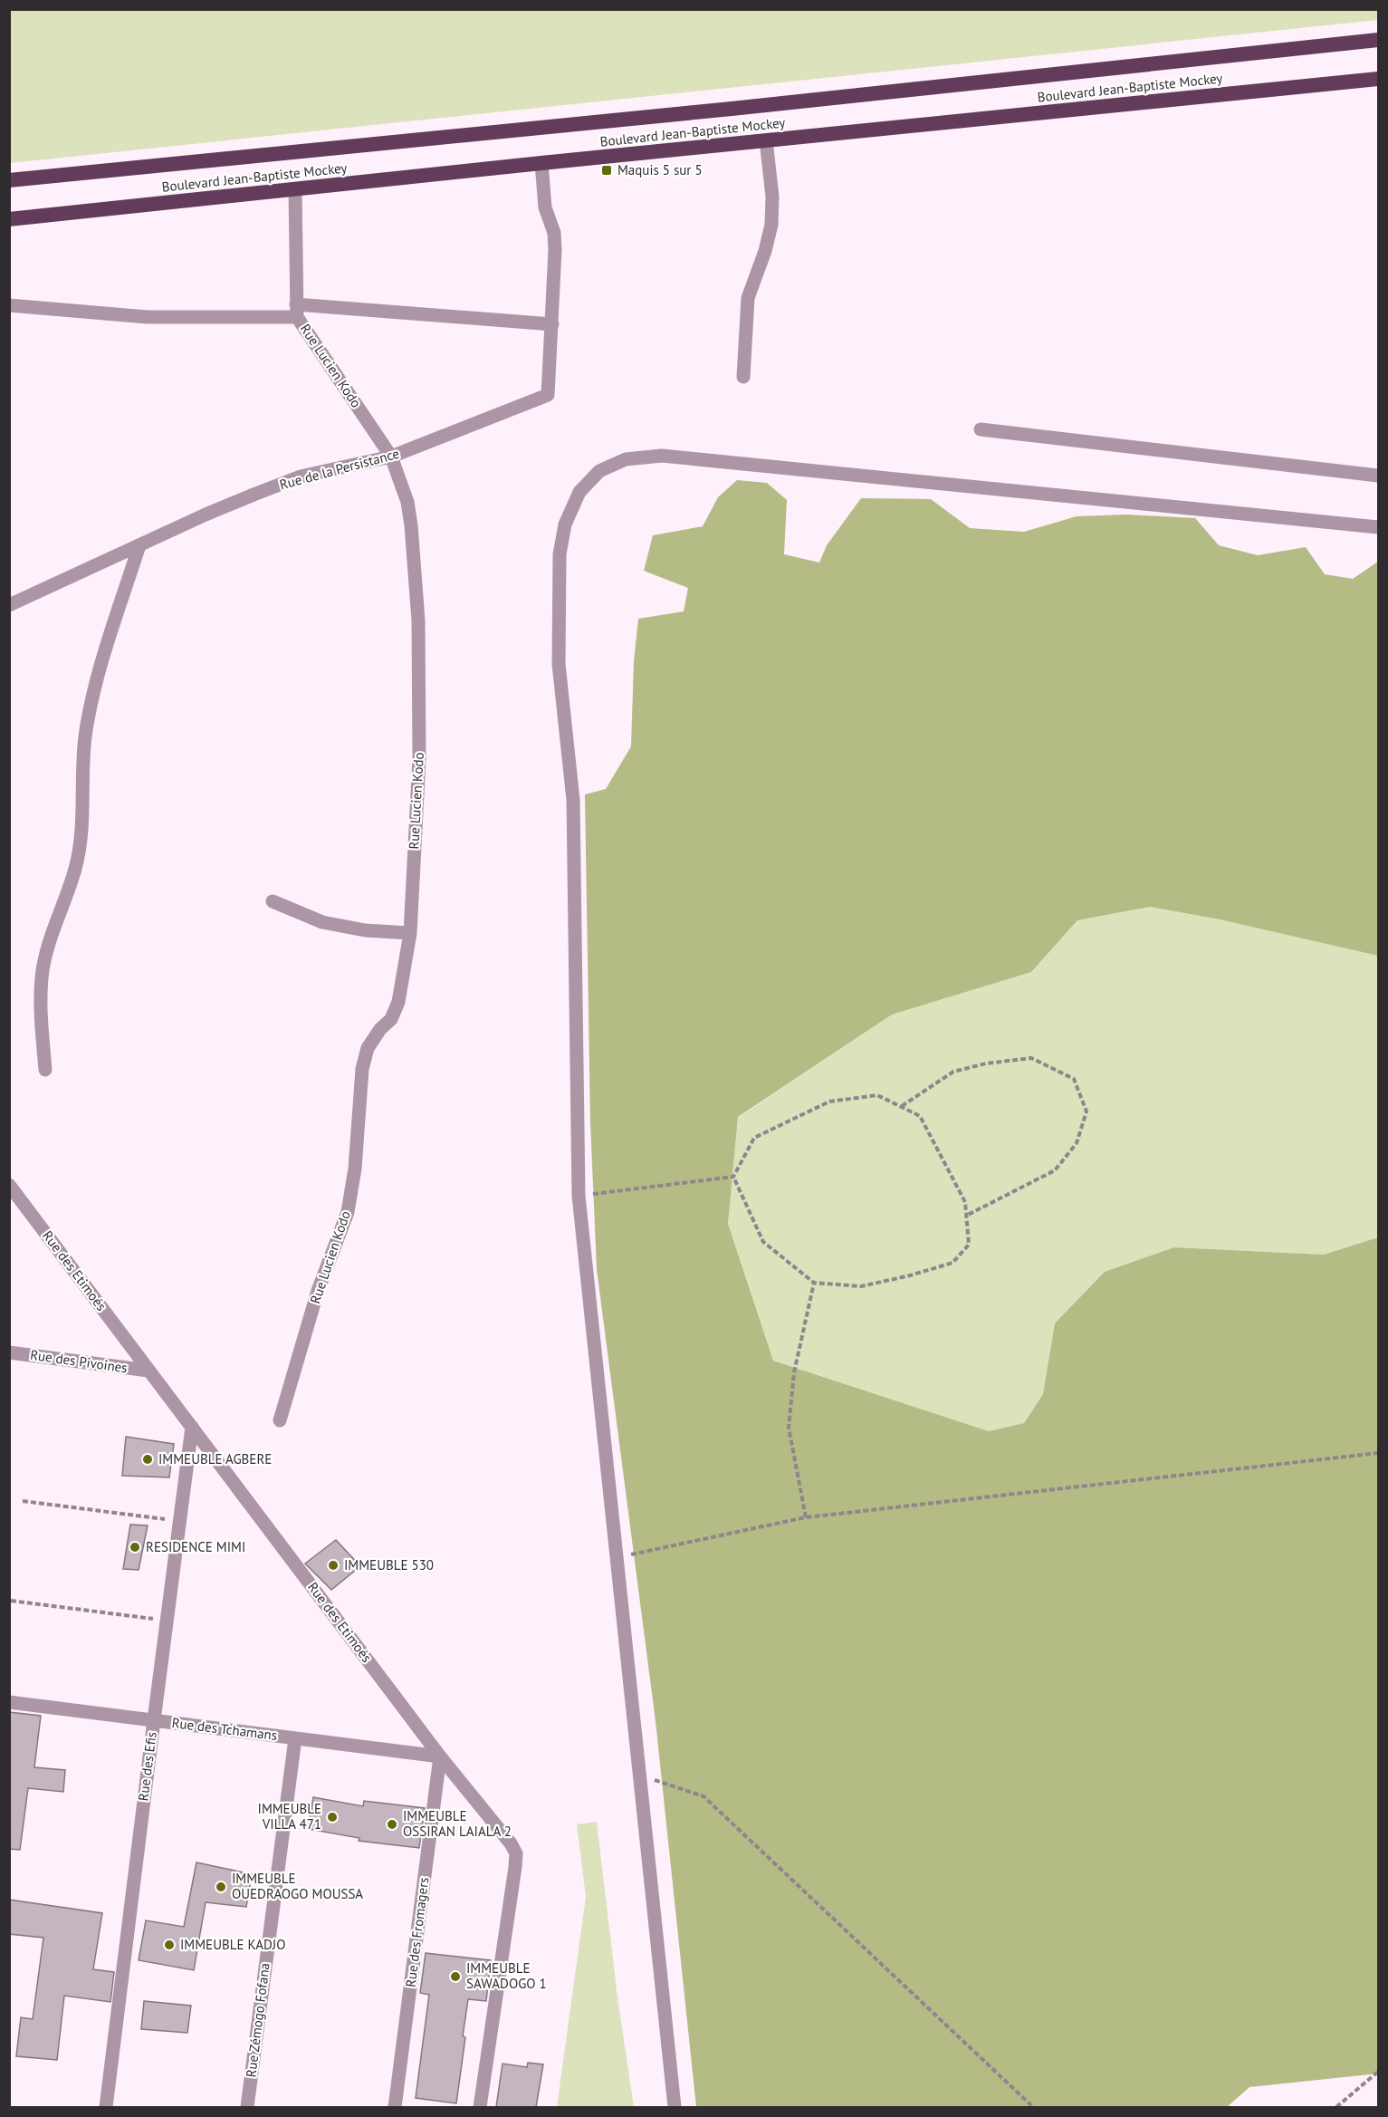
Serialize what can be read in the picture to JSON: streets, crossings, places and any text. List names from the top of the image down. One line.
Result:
{"streets":{"highway":["Boulevard Jean-Baptiste Mockey"],"street":["Rue Lucien Kodo","Rue de la Persistance","Rue des Etimoés","Rue des Pivoines","Rue des Tchamans","Rue des Efis","Rue des Fromagers","Rue Zémogo Fofana"]},"crossings":[["Boulevard Jean-Baptiste Mockey","Rue de la Persistance"],["Rue Lucien Kodo","Rue de la Persistance"],["Rue des Etimoés","Rue des Pivoines"],["Rue des Etimoés","Rue des Tchamans"],["Rue des Etimoés","Rue des Efis"],["Rue des Etimoés","Rue des Fromagers"],["Rue des Tchamans","Rue des Efis"],["Rue des Tchamans","Rue des Fromagers"],["Rue des Tchamans","Rue Zémogo Fofana"]],"places":{"transit":["Maquis 5 sur 5"],"other":["IMMEUBLE AGBERE","RESIDENCE MIMI","IMMEUBLE 530","IMMEUBLE VILLA 471","IMMEUBLE OSSIRAN LAIALA 2","IMMEUBLE OUEDRAOGO MOUSSA","IMMEUBLE KADJO","IMMEUBLE SAWADOGO 1"]}}
